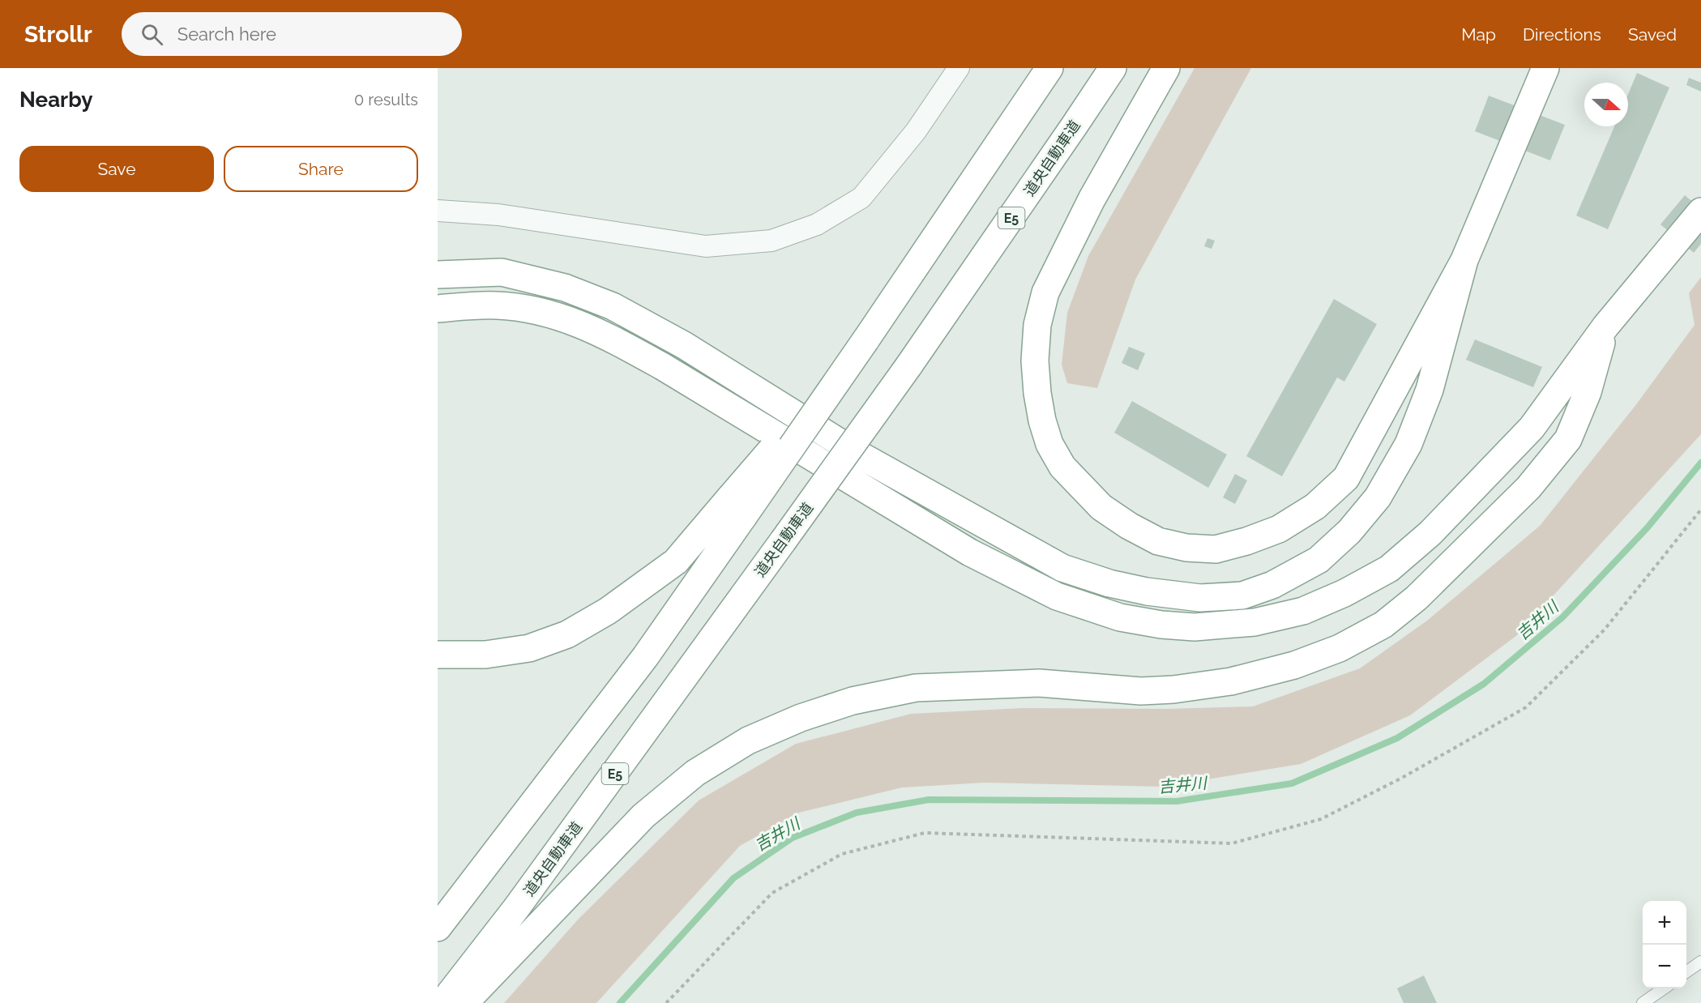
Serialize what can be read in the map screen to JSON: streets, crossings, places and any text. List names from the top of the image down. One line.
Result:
{"streets":{"highway":["道央自動車道","E5"]},"water":["吉井川"],"north":"right","page":{"header":"Strollr","search":"Search here","nav":["Map","Directions","Saved"],"heading":["Nearby","0 results"],"buttons":["Save","Share"],"map_buttons":["+","−"]}}
